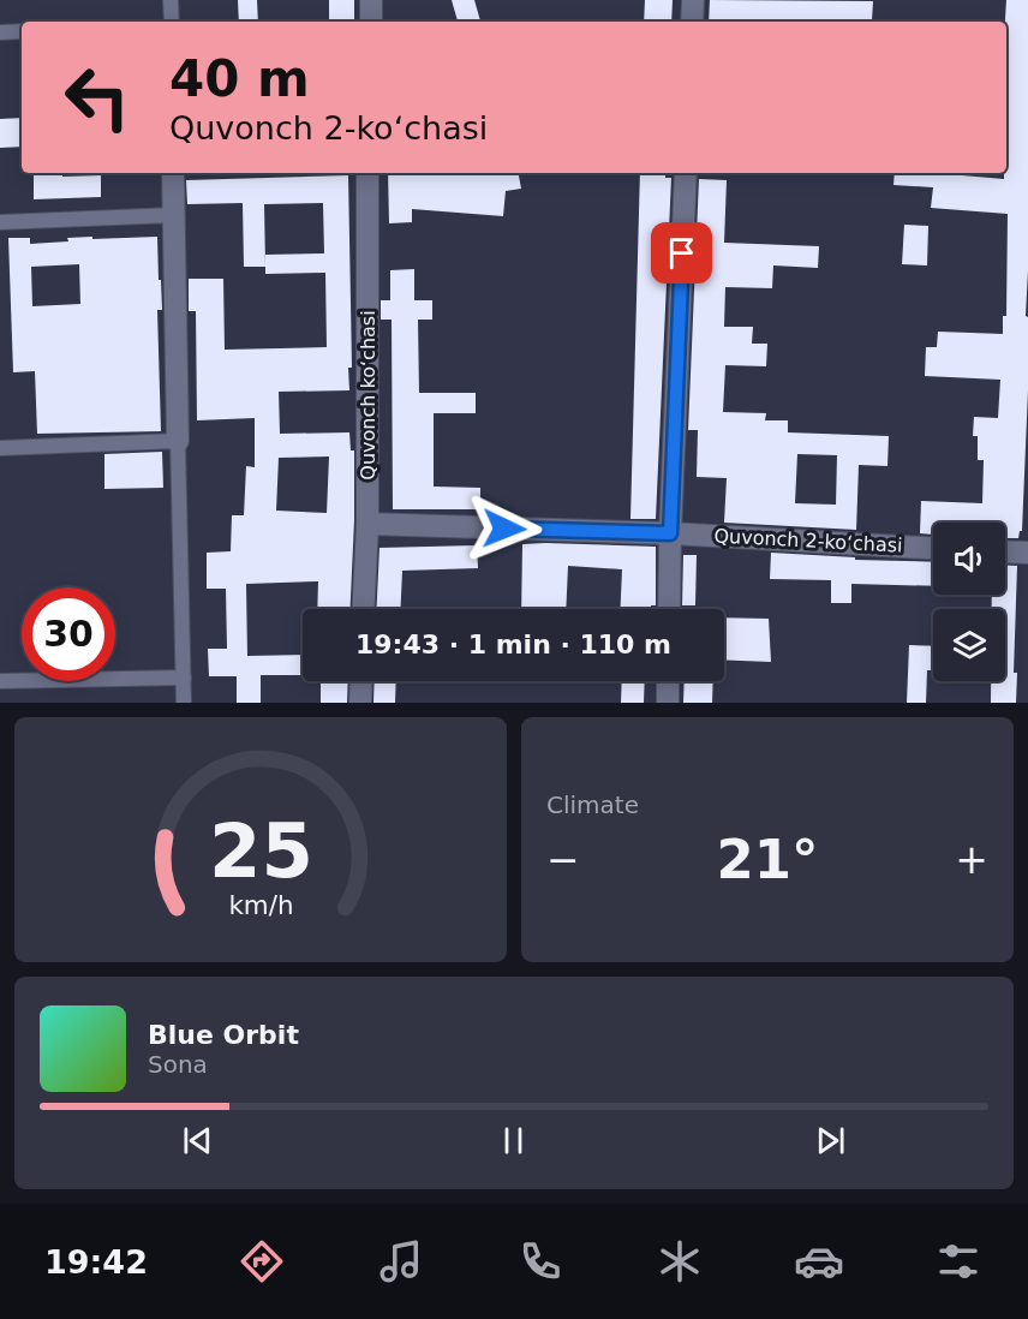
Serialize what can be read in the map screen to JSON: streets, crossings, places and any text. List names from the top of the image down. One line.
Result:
{"streets":{"street":["Quvonch koʻchasi","Quvonch 2-koʻchasi"]},"crossings":[["Quvonch koʻchasi","Quvonch 2-koʻchasi"]],"page":{"turn":["40 m","Quvonch 2-koʻchasi"],"limit":"30","trip":"19:43 · 1 min · 110 m","tile":"Climate","heat":["−","21°","+"],"song":["Blue Orbit","Sona"],"tabs":"19:42","gauge":["25","km/h"]}}
